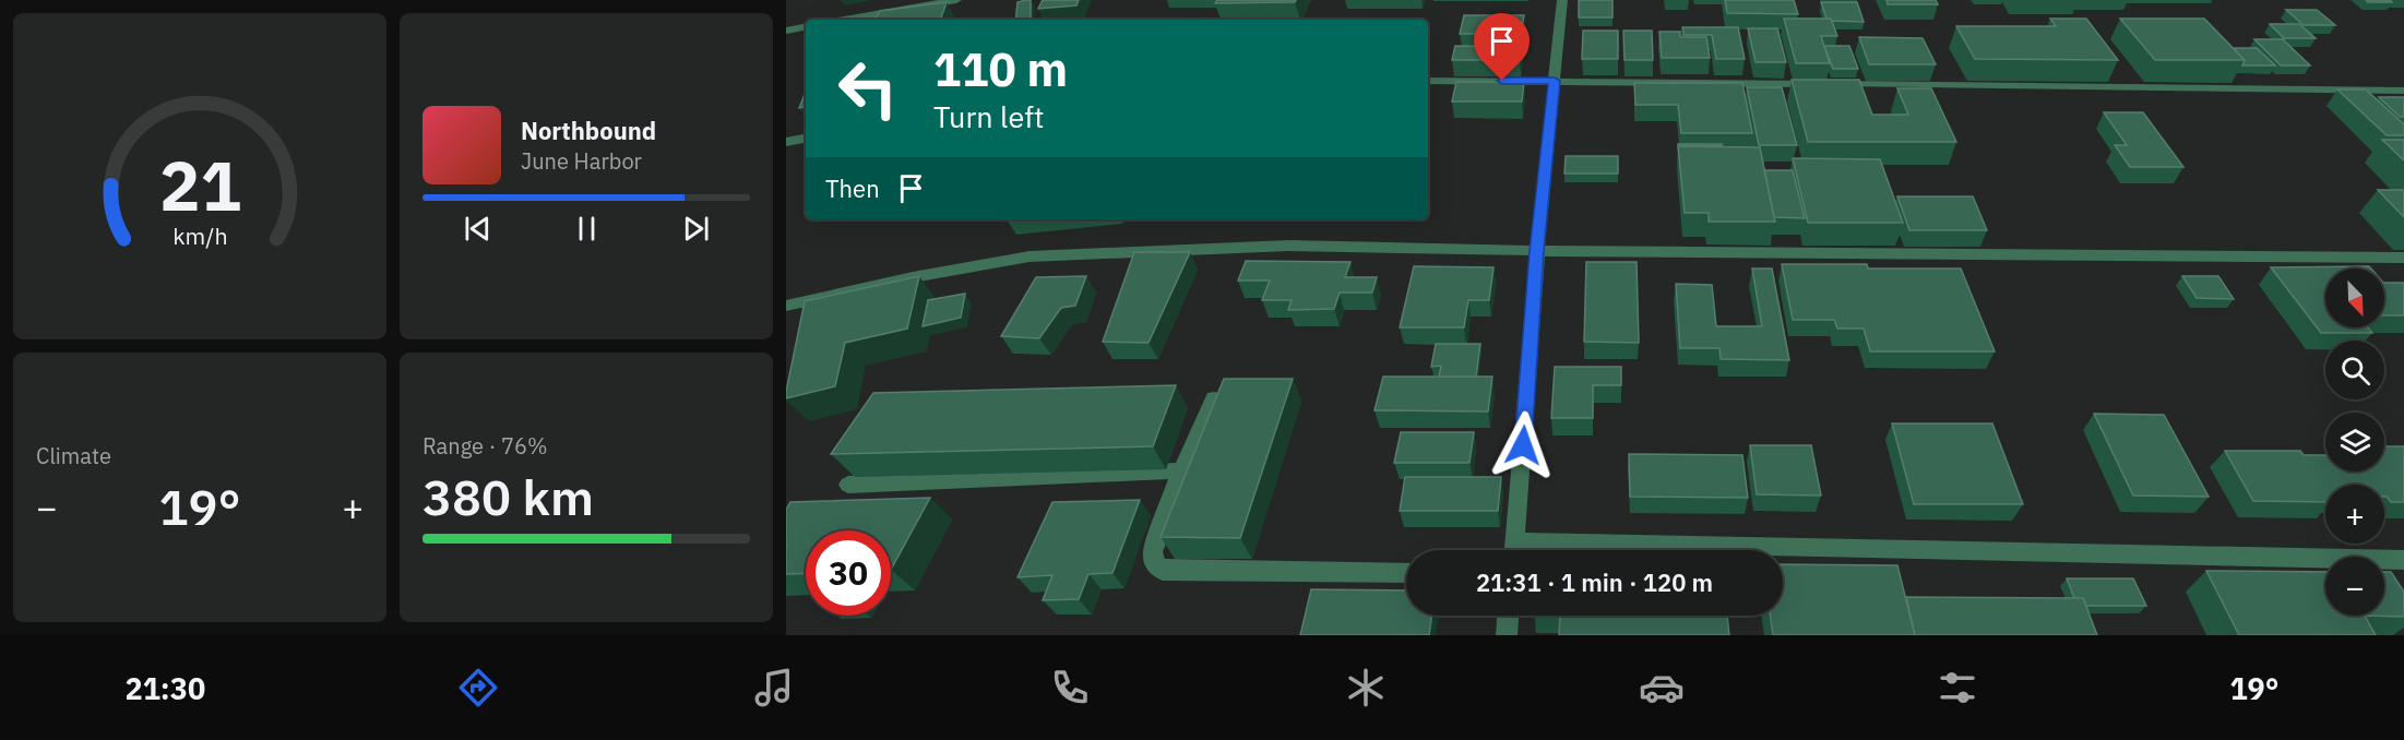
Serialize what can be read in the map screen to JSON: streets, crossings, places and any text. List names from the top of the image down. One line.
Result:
{"north":"bottom right","page":{"turn":["110 m","Turn left"],"song":["Northbound","June Harbor"],"then":"Then","map_buttons":["+","−"],"tile":["Climate",["Range · 76%","380 km"]],"heat":["−","19°","+"],"limit":"30","trip":"21:31 · 1 min · 120 m","tabs":["21:30","19°"],"gauge":["21","km/h"]}}
